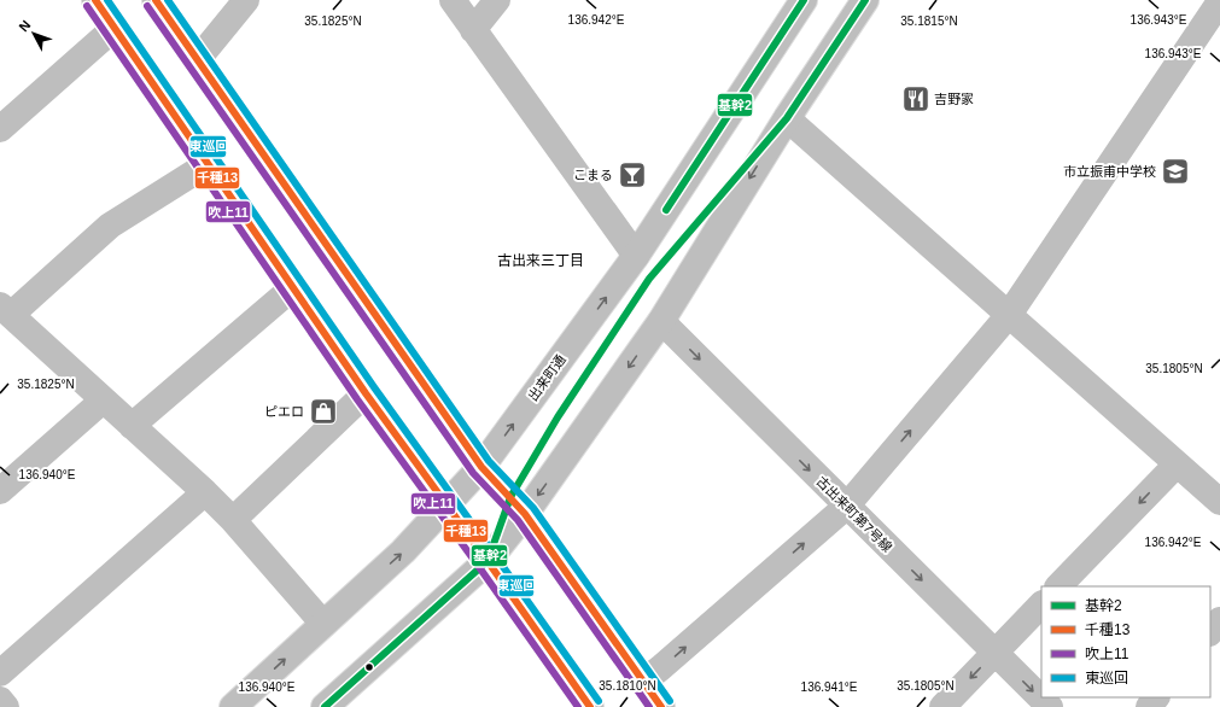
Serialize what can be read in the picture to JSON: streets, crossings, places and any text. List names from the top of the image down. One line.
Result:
{"streets":{"street":["出来町通","古出来町第7号線"]},"one_way":["古出来町第7号線"],"districts":["古出来三丁目"],"places":{"restaurant":["吉野家"],"school or university":["市立振甫中学校"],"bar":["こまる"],"shop":["ピエロ"]},"lines":["transit line 基幹2","transit line 千種13","transit line 東巡回","transit line 吹上11"],"legend":["基幹2","千種13","吹上11","東巡回"],"north":"top left","coordinates":["136.942°E","136.943°E","35.1825°N","35.1815°N","35.1805°N","136.940°E","35.1810°N","136.941°E"]}
